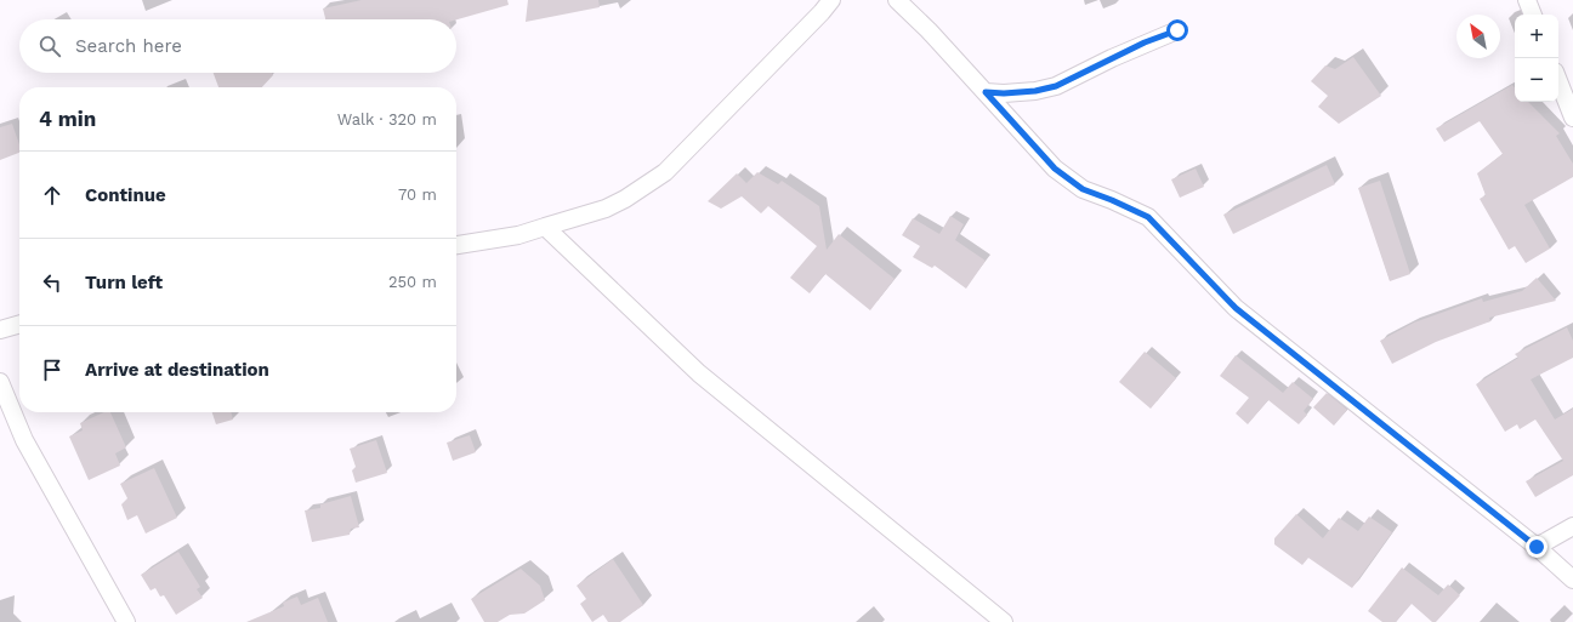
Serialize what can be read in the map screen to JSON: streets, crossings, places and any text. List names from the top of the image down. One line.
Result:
{"north":"top left","page":{"map_buttons":["+","−"],"search":"Search here","heading":["4 min","Walk · 320 m"],"list":[["Continue","70 m"],["Turn left","250 m"],"Arrive at destination"]}}
